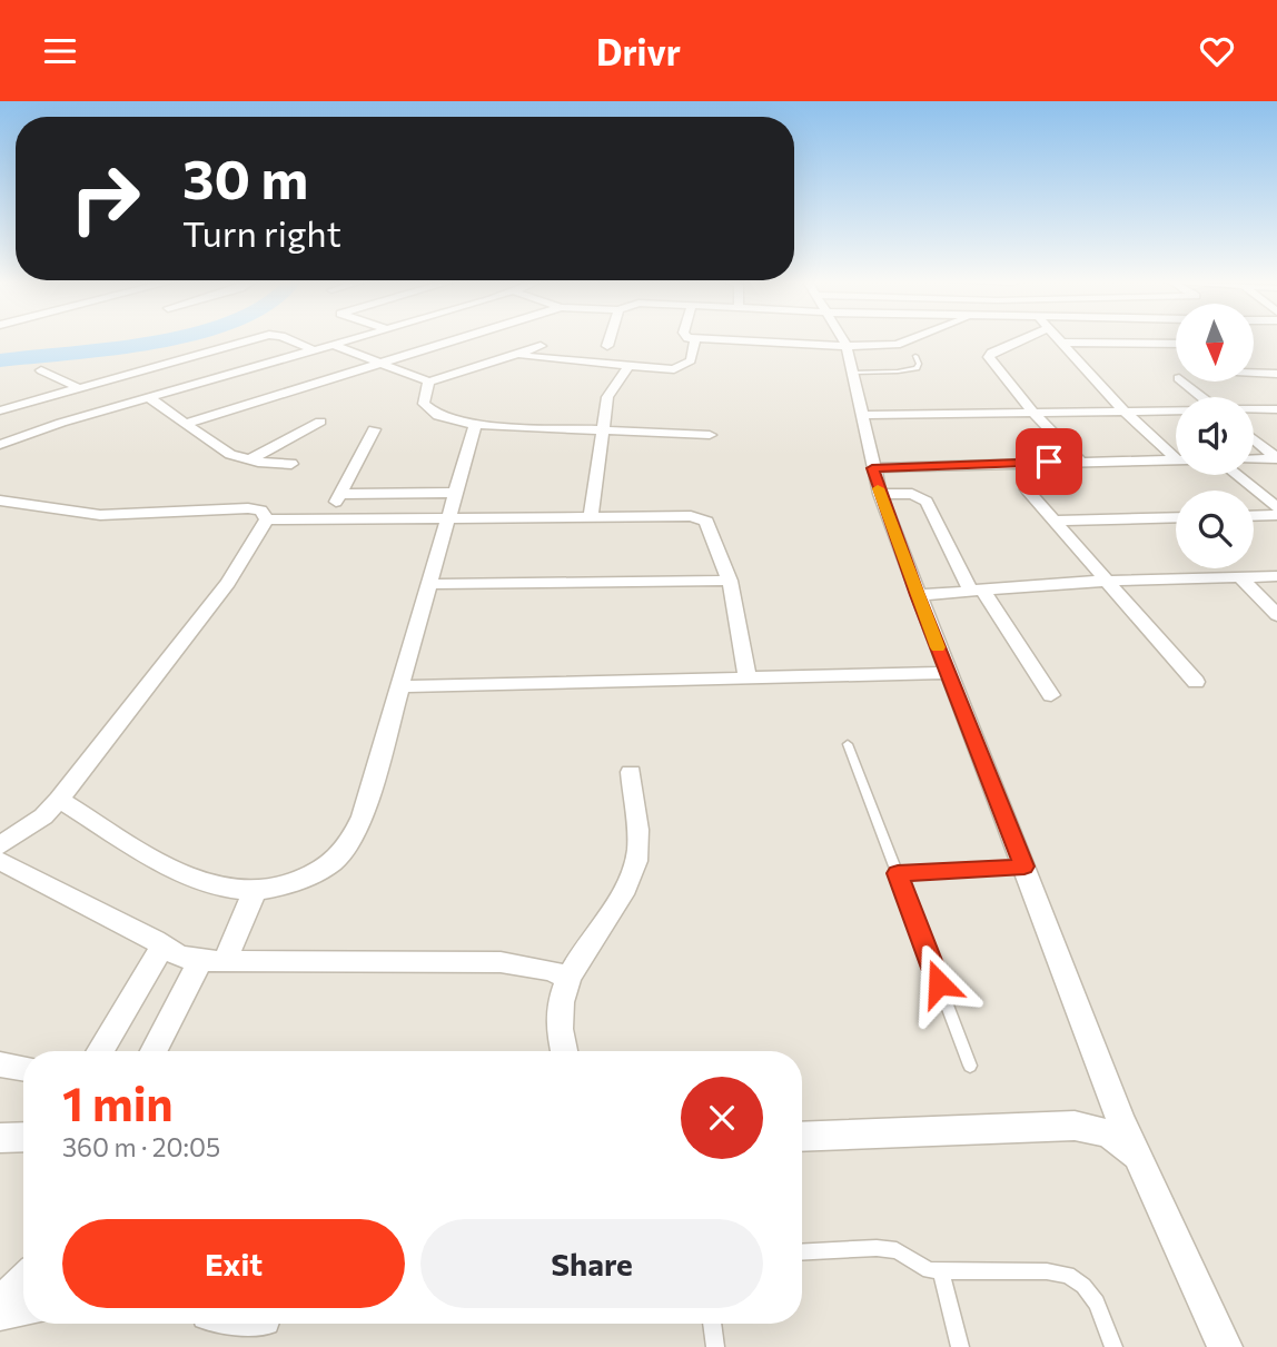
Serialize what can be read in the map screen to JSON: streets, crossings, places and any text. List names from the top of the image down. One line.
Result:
{"north":"bottom","page":{"header":"Drivr","turn":["30 m","Turn right"],"heading":["1 min","360 m · 20:05"],"buttons":["Exit","Share"]}}
